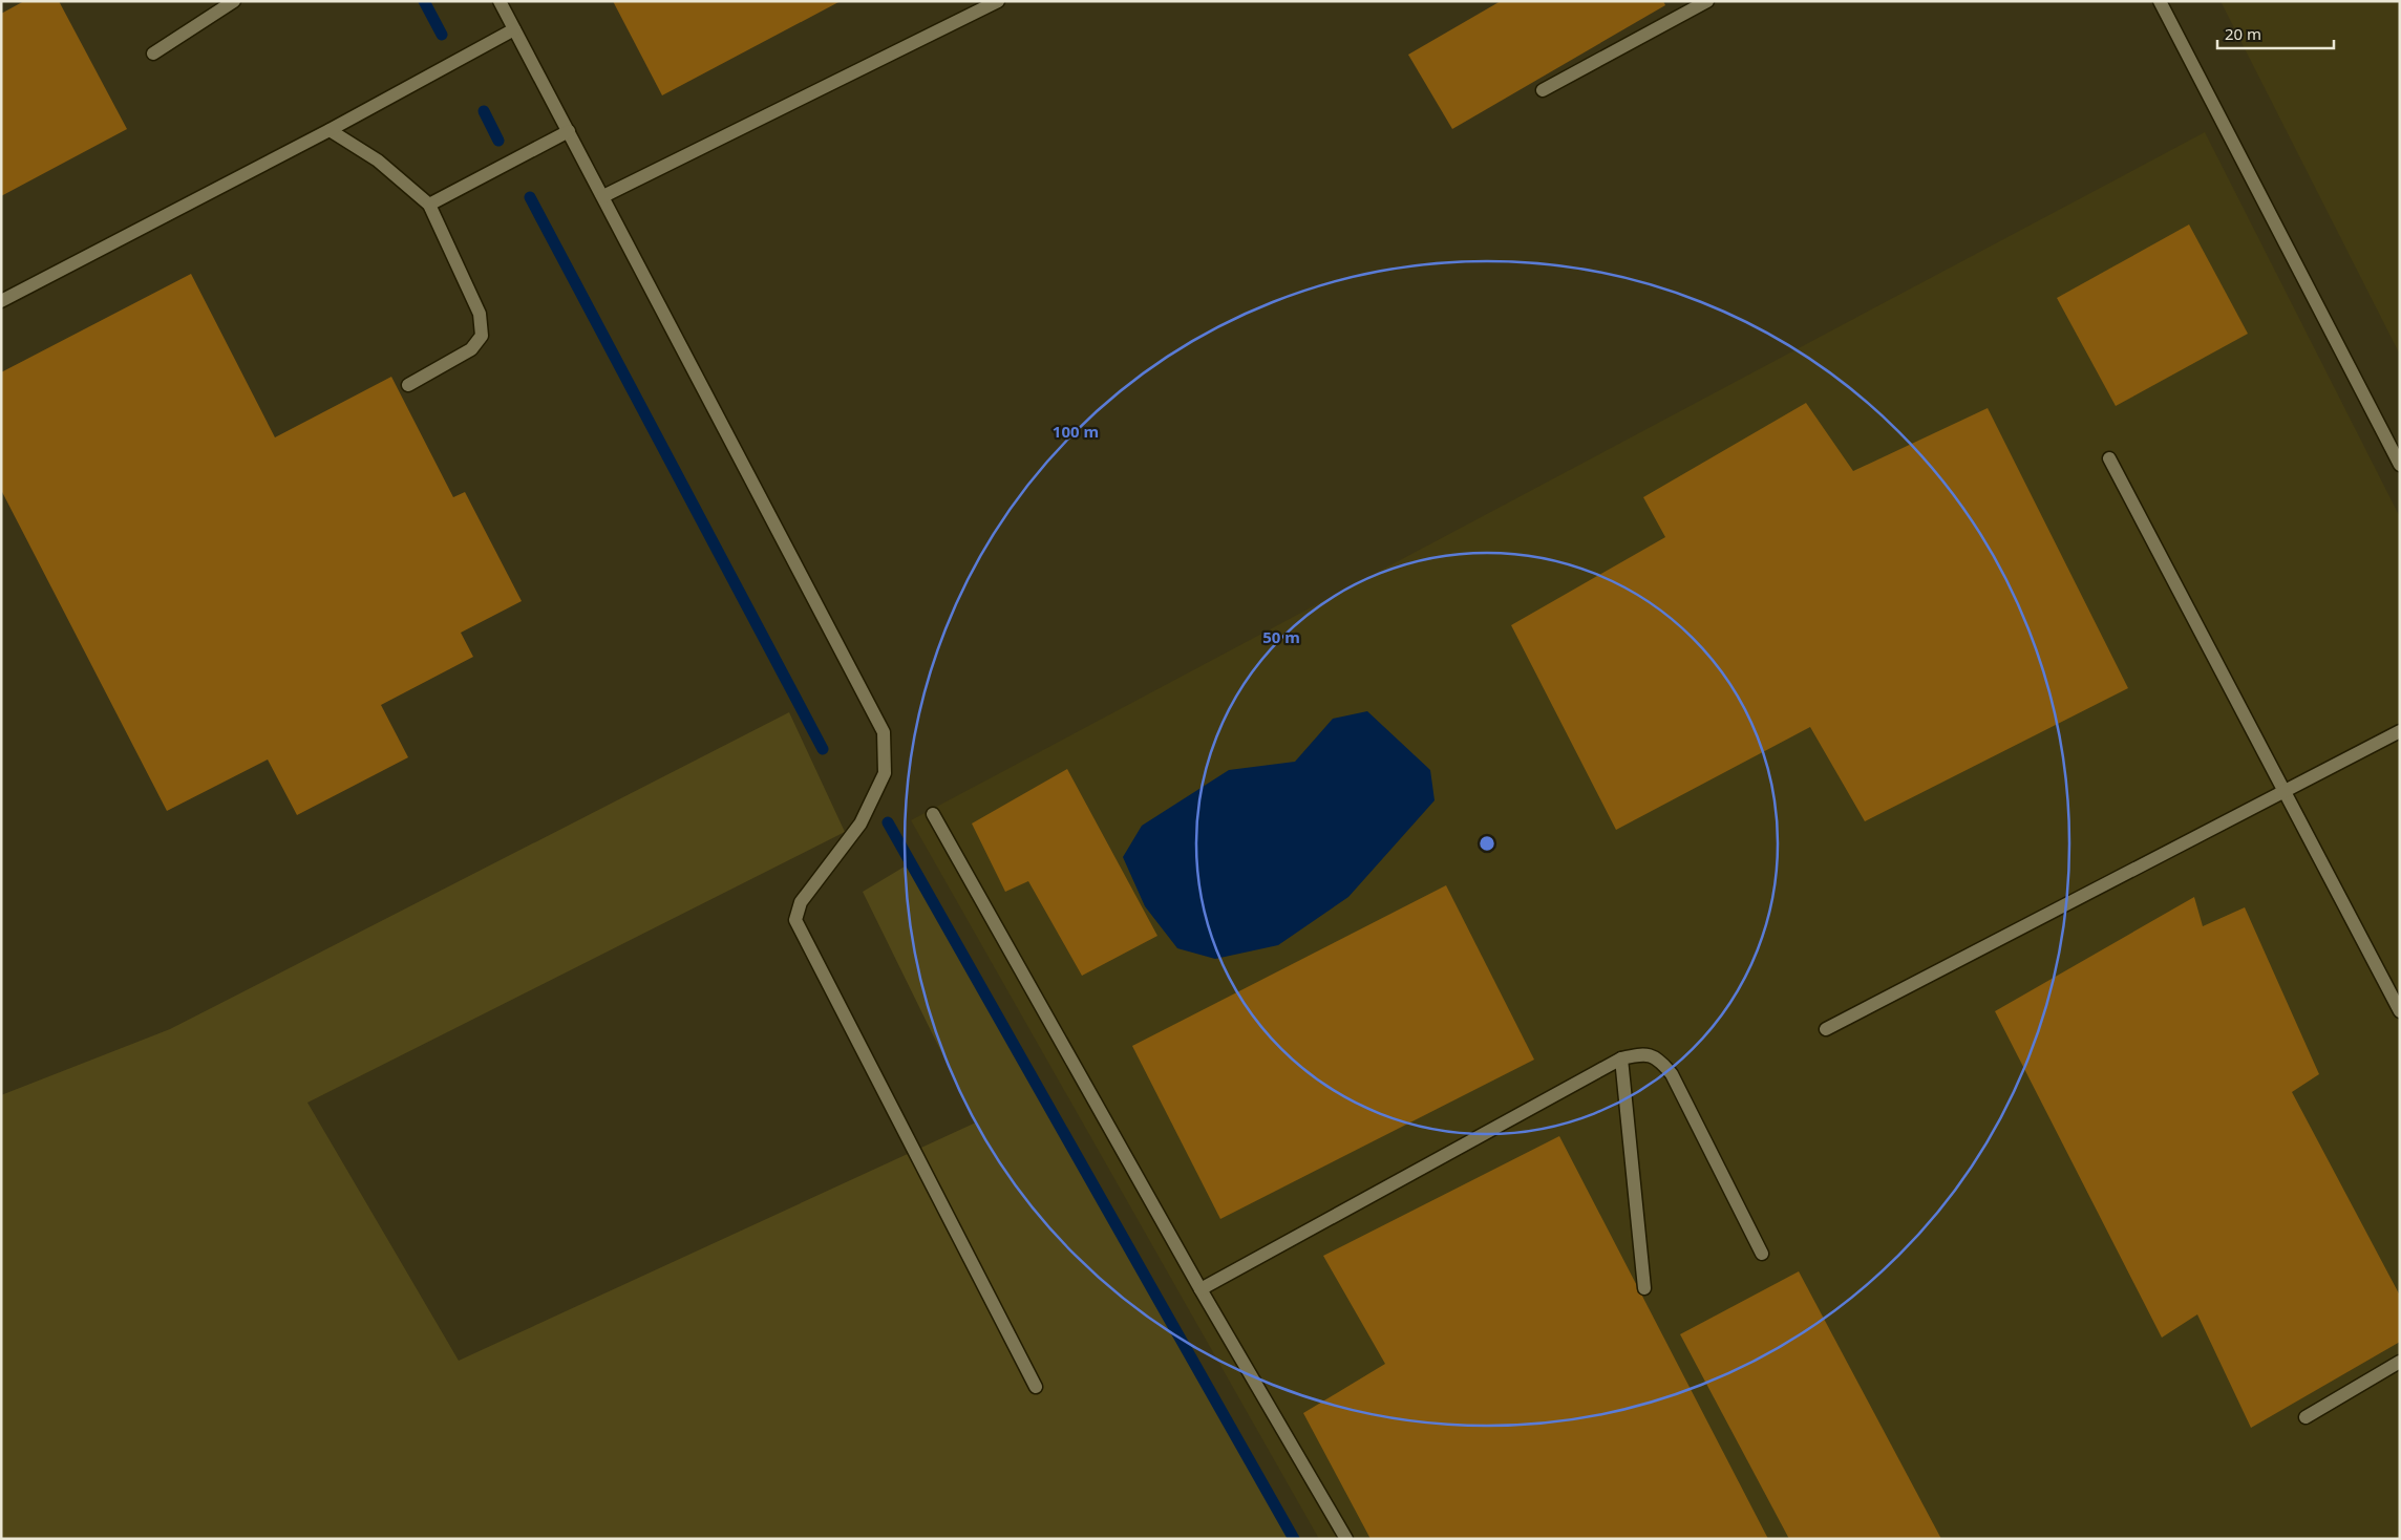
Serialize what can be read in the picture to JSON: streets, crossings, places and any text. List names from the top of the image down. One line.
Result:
{"scale_bar":"20 m","rings":["100 m","50 m"]}
